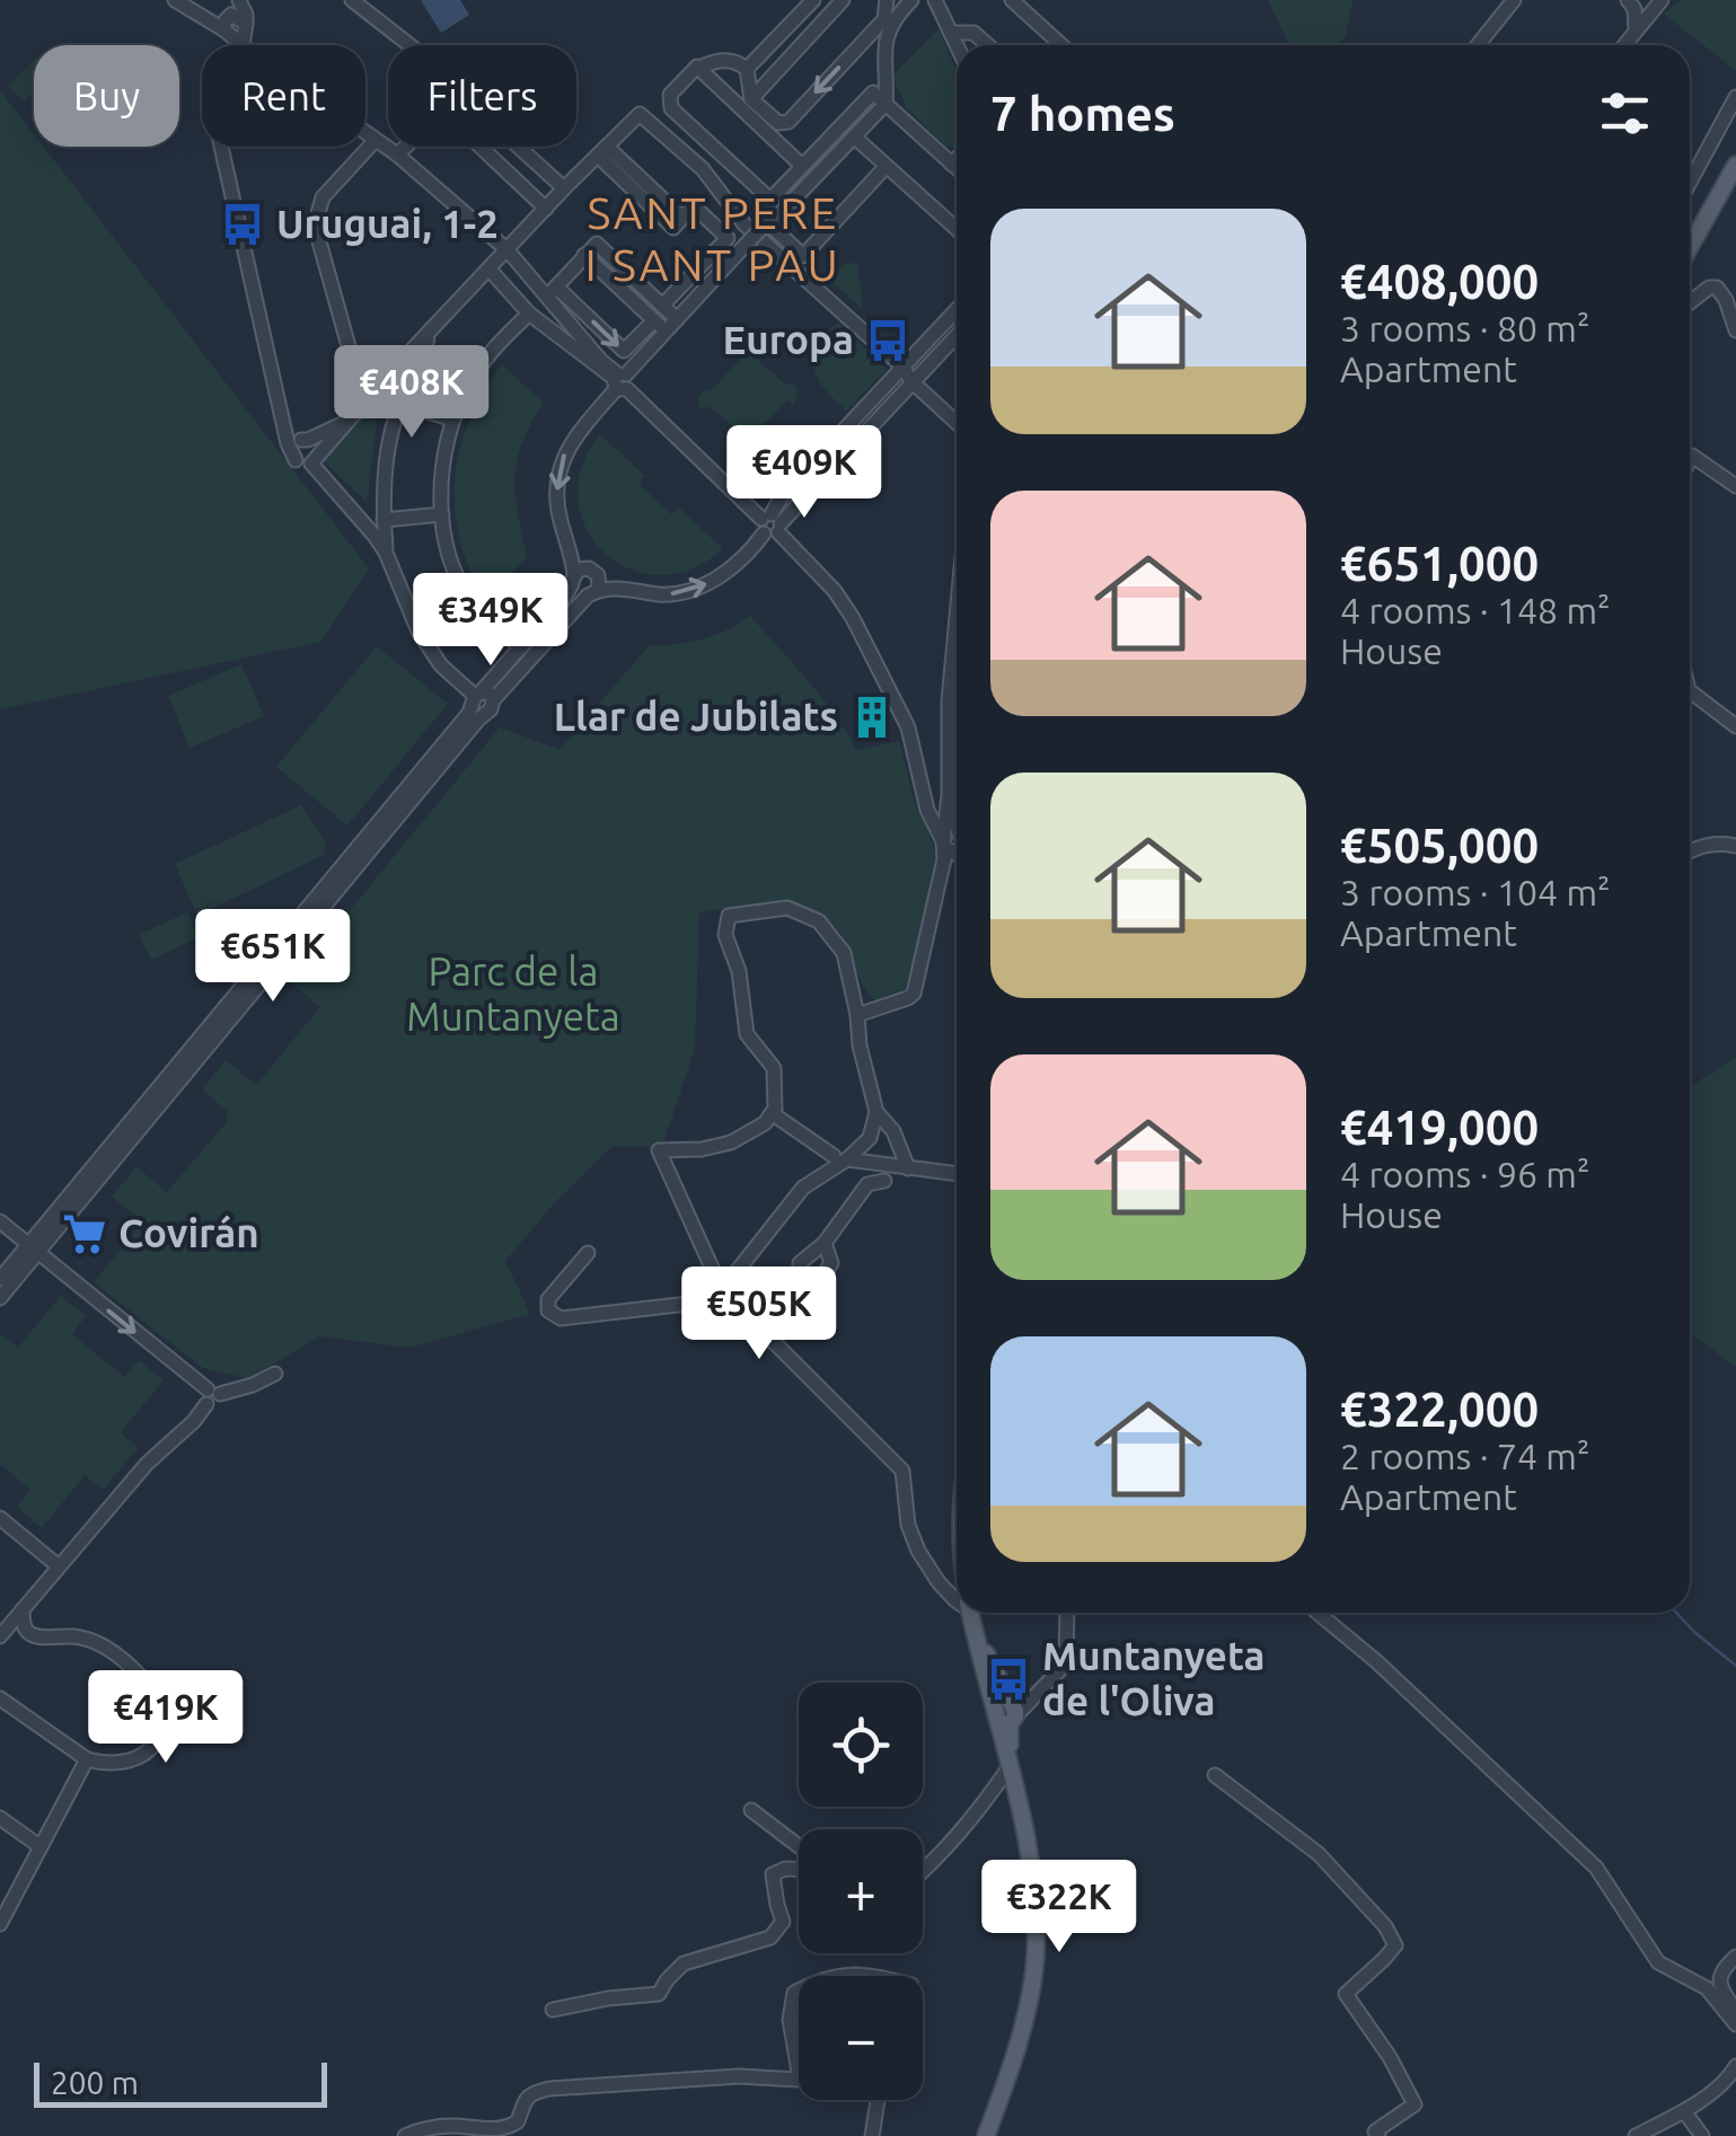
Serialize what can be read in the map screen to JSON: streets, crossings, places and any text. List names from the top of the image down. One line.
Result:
{"districts":["SANT PERE I SANT PAU"],"parks":["Parc de la Muntanyeta"],"places":{"bus stop":["Uruguai, 1-2","Europa","Muntanyeta de l'Oliva"],"building":["Llar de Jubilats"],"supermarket":["Covirán"]},"scale_bar":"200 m","page":{"chip":["Buy","Rent","Filters"],"heading":"7 homes","list":[{"name":"€408,000","note":"3 rooms · 80 m² · Apartment"},{"name":"€651,000","note":"4 rooms · 148 m² · House"},{"name":"€505,000","note":"3 rooms · 104 m² · Apartment"},{"name":"€419,000","note":"4 rooms · 96 m² · House"},{"name":"€322,000","note":"2 rooms · 74 m² · Apartment"}],"price":["€408K","€409K","€349K","€651K","€505K","€419K","€322K"],"map_buttons":["+","−"],"scale":"200 m"}}
